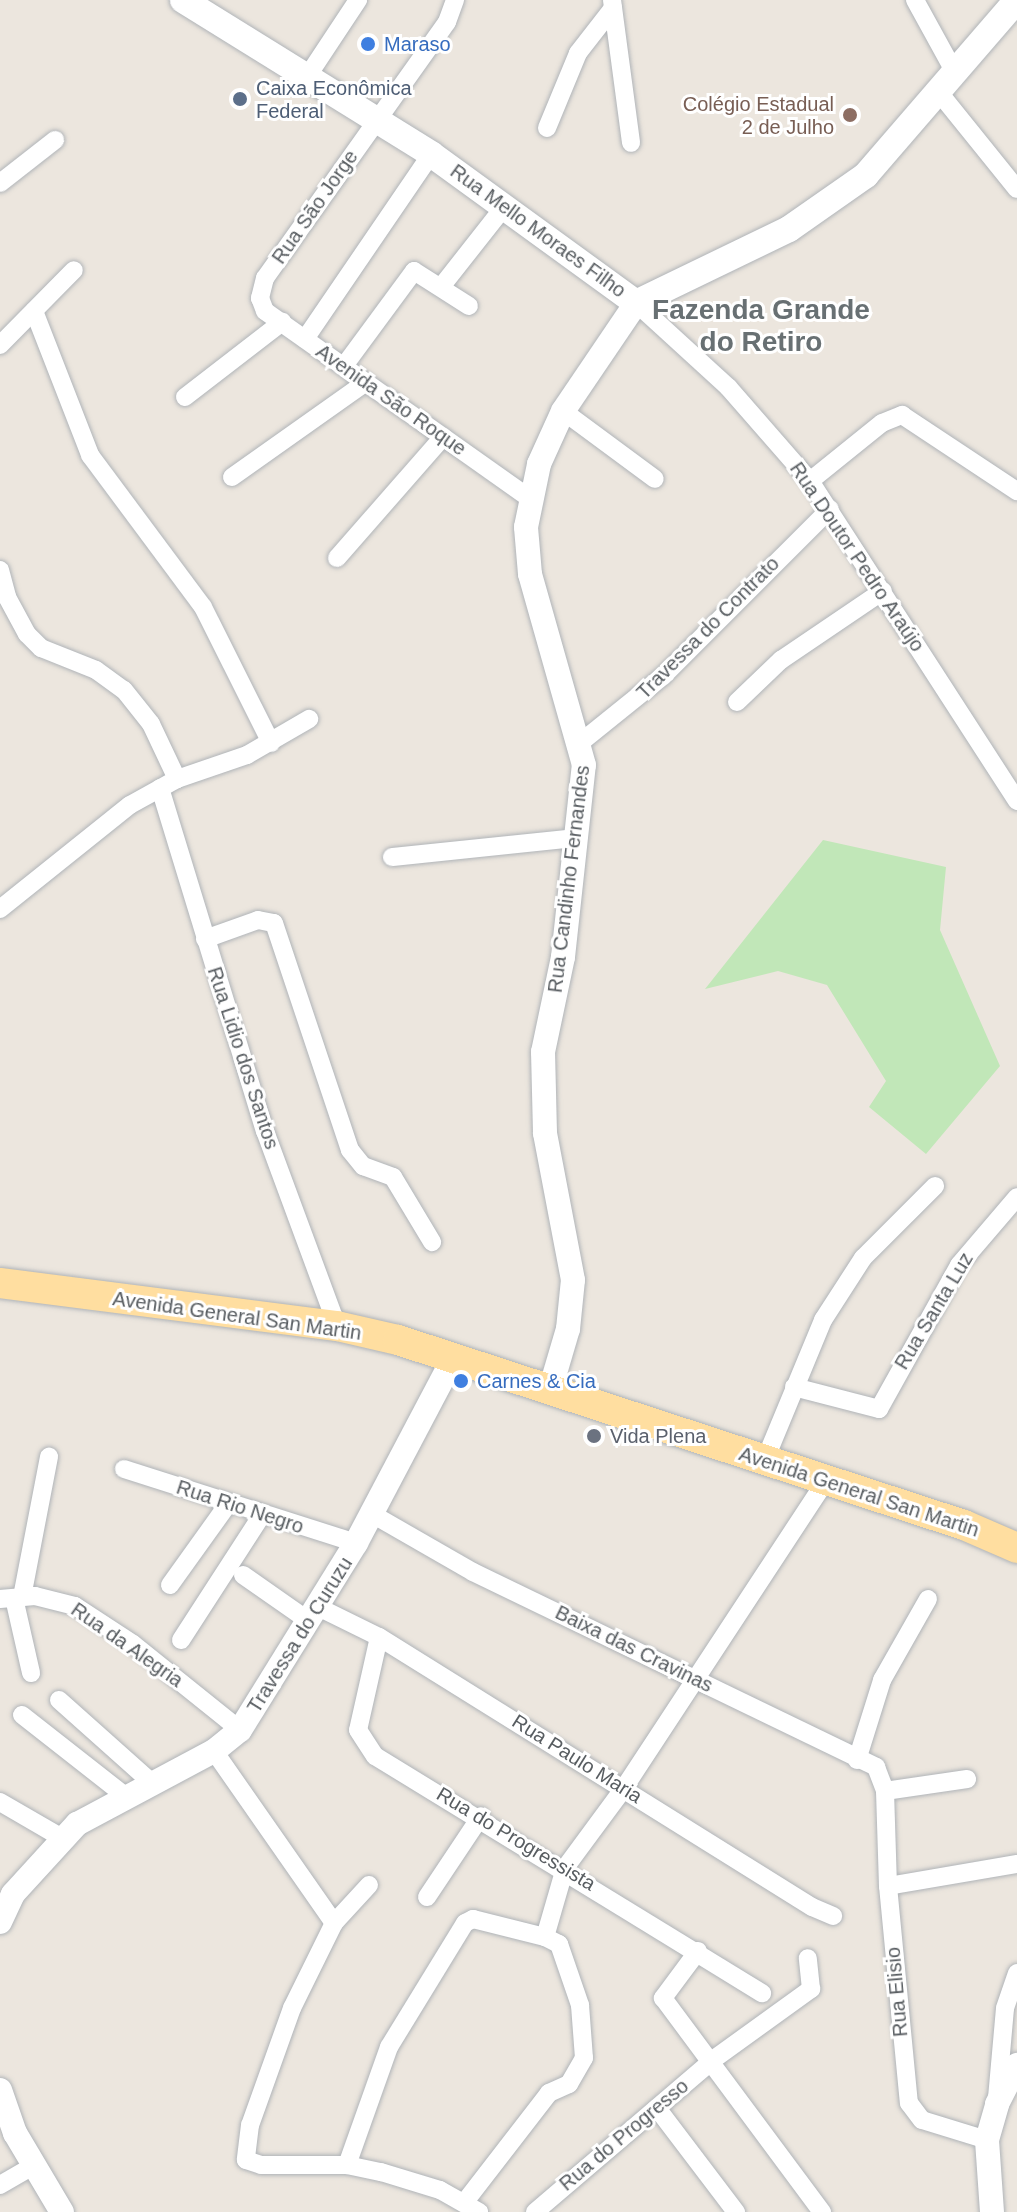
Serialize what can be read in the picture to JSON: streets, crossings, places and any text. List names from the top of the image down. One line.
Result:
{"streets":{"main road":["Rua Mello Moraes Filho","Avenida General San Martin"],"street":["Rua São Jorge","Avenida São Roque","Rua Doutor Pedro Araújo","Travessa do Contrato","Rua Candinho Fernandes","Rua Lidio dos Santos","Rua Santa Luz","Rua Rio Negro","Travessa do Curuzu","Rua da Alegria","Baixa das Cravinas","Rua Paulo Maria","Rua do Progressista","Rua Elisio","Rua do Progresso"]},"crossings":[["Rua São Jorge","Rua Mello Moraes Filho"],["Rua São Jorge","Avenida São Roque"],["Rua Mello Moraes Filho","Rua Doutor Pedro Araújo"],["Rua Mello Moraes Filho","Rua Candinho Fernandes"],["Avenida São Roque","Rua Candinho Fernandes"],["Rua Doutor Pedro Araújo","Travessa do Contrato"],["Rua Doutor Pedro Araújo","Rua Candinho Fernandes"],["Travessa do Contrato","Rua Candinho Fernandes"],["Rua Candinho Fernandes","Avenida General San Martin"],["Rua Lidio dos Santos","Avenida General San Martin"],["Rua Rio Negro","Travessa do Curuzu"],["Travessa do Curuzu","Rua da Alegria"],["Travessa do Curuzu","Baixa das Cravinas"],["Travessa do Curuzu","Rua Paulo Maria"],["Baixa das Cravinas","Rua Elisio"],["Rua Paulo Maria","Rua do Progressista"]],"districts":["Fazenda Grande do Retiro"],"places":["Maraso","Caixa Econômica Federal","Colégio Estadual 2 de Julho","Carnes & Cia","Vida Plena"]}
